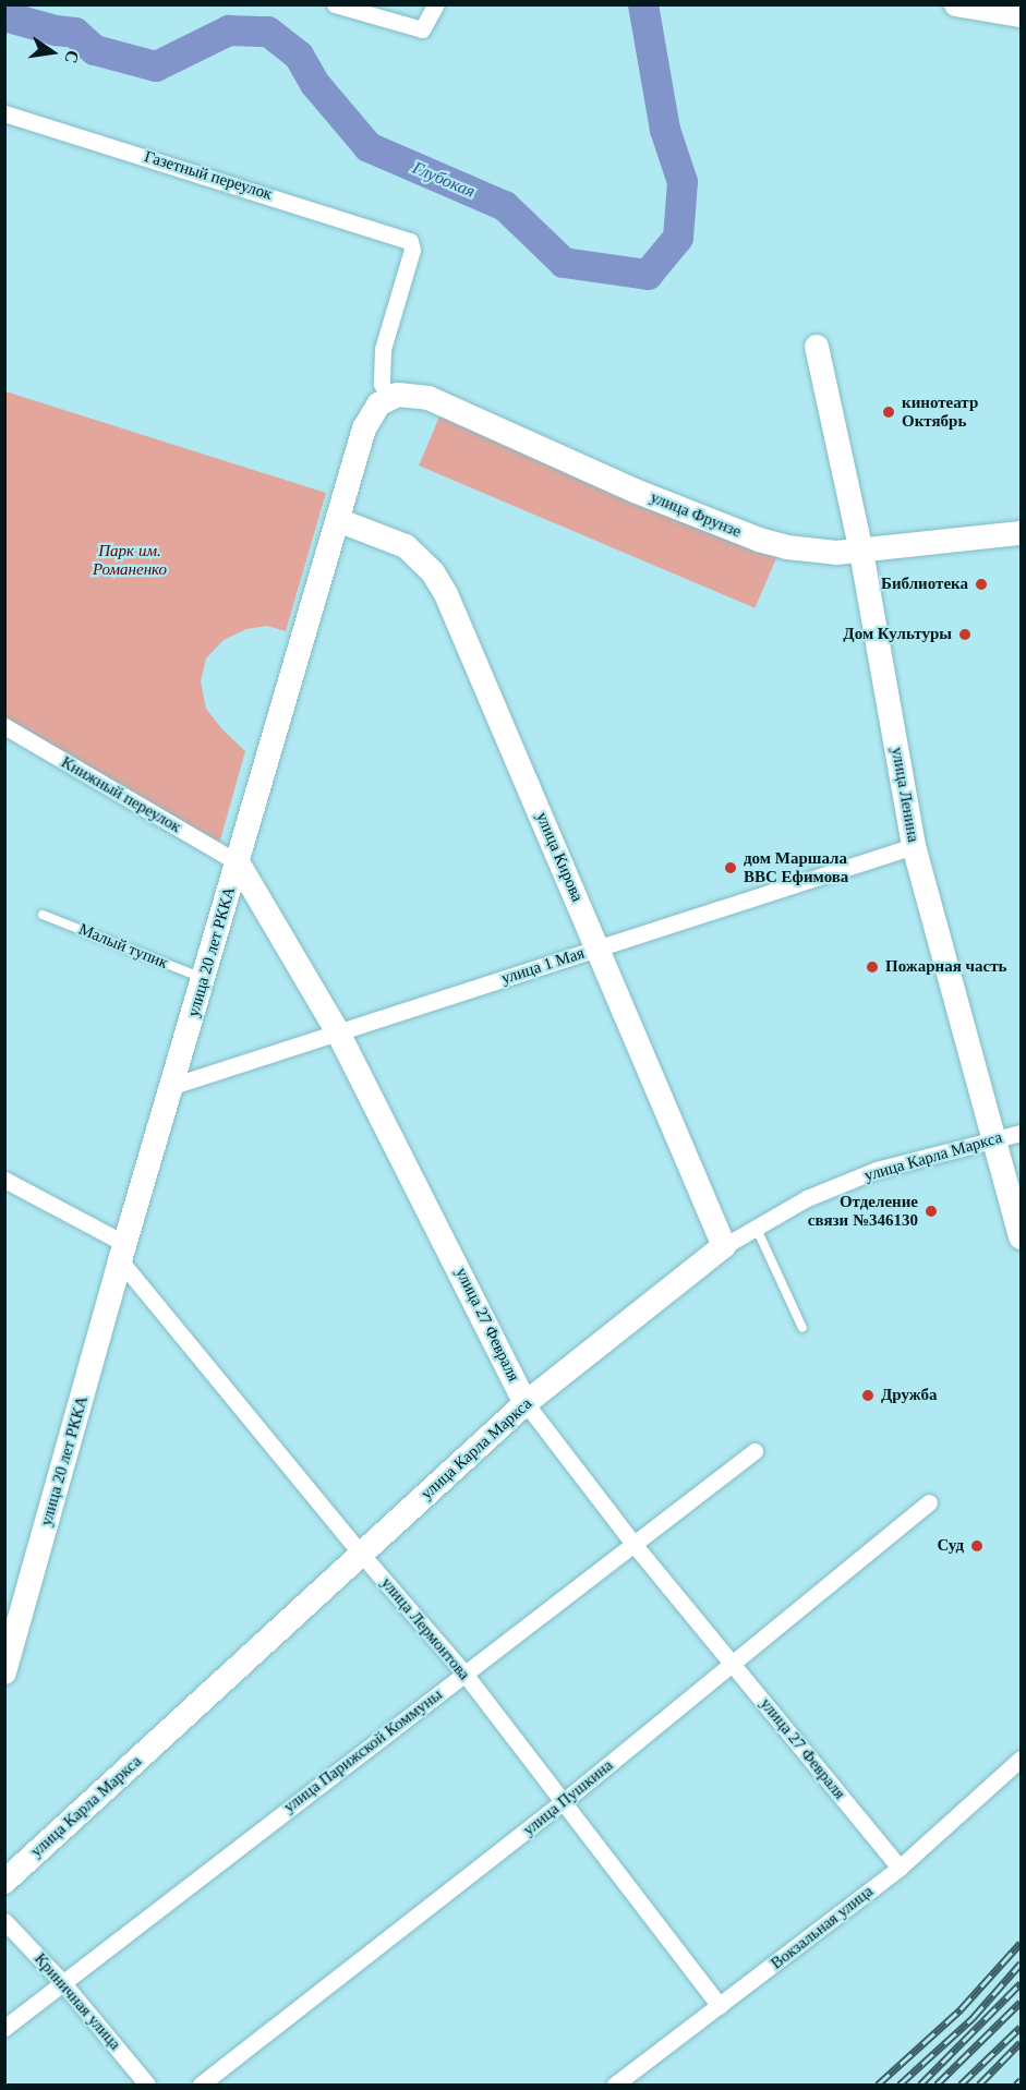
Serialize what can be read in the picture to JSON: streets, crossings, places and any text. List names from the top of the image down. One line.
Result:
{"streets":{"street":["Газетный переулок","улица Фрунзе","Книжный переулок","улица Ленина","улица Кирова","улица 20 лет РККА","улица 1 Мая","улица Карла Маркса","улица 27 Февраля","улица Лермонтова","улица Парижской Коммуны","улица Пушкина","Вокзальная улица","Криничная улица"],"lane":["Малый тупик"]},"crossings":[["Газетный переулок","улица Фрунзе"],["Газетный переулок","улица 20 лет РККА"],["улица Фрунзе","улица Ленина"],["улица Фрунзе","улица 20 лет РККА"],["Книжный переулок","улица 20 лет РККА"],["Книжный переулок","улица 27 Февраля"],["улица Ленина","улица 1 Мая"],["улица Ленина","улица Карла Маркса"],["улица Кирова","улица 20 лет РККА"],["улица Кирова","улица 1 Мая"],["улица Кирова","улица Карла Маркса"],["Малый тупик","улица 20 лет РККА"],["улица 20 лет РККА","улица 1 Мая"],["улица 20 лет РККА","улица 27 Февраля"],["улица 20 лет РККА","улица Лермонтова"],["улица 1 Мая","улица 27 Февраля"],["улица Карла Маркса","улица 27 Февраля"],["улица Карла Маркса","улица Лермонтова"],["улица 27 Февраля","улица Парижской Коммуны"],["улица 27 Февраля","улица Пушкина"],["улица 27 Февраля","Вокзальная улица"],["улица Лермонтова","улица Парижской Коммуны"],["улица Лермонтова","улица Пушкина"],["улица Лермонтова","Вокзальная улица"],["улица Парижской Коммуны","Криничная улица"]],"water":["Глубокая"],"parks":["Парк им. Романенко"],"places":["кинотеатр Октябрь","Библиотека","Дом Культуры","дом Маршала ВВС Ефимова","Пожарная часть","Отделение связи №346130","Дружба","Суд"],"north":"right"}
